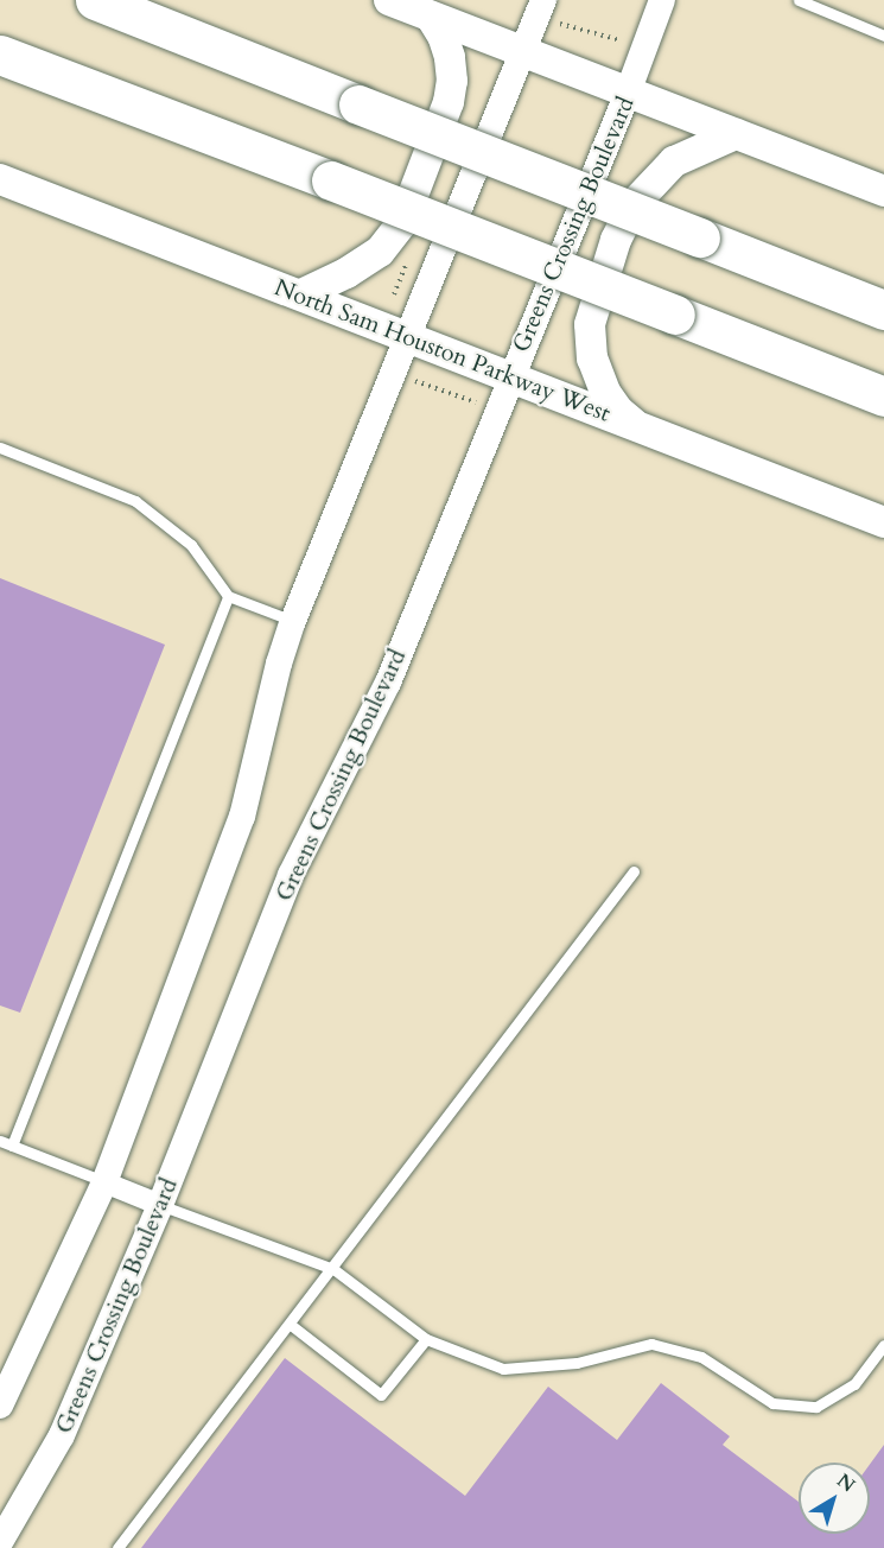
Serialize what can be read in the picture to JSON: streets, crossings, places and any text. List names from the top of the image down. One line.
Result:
{"streets":{"main road":["North Sam Houston Parkway West"],"street":["Greens Crossing Boulevard"]},"crossings":[["Greens Crossing Boulevard","North Sam Houston Parkway West"]],"north":"top right"}
